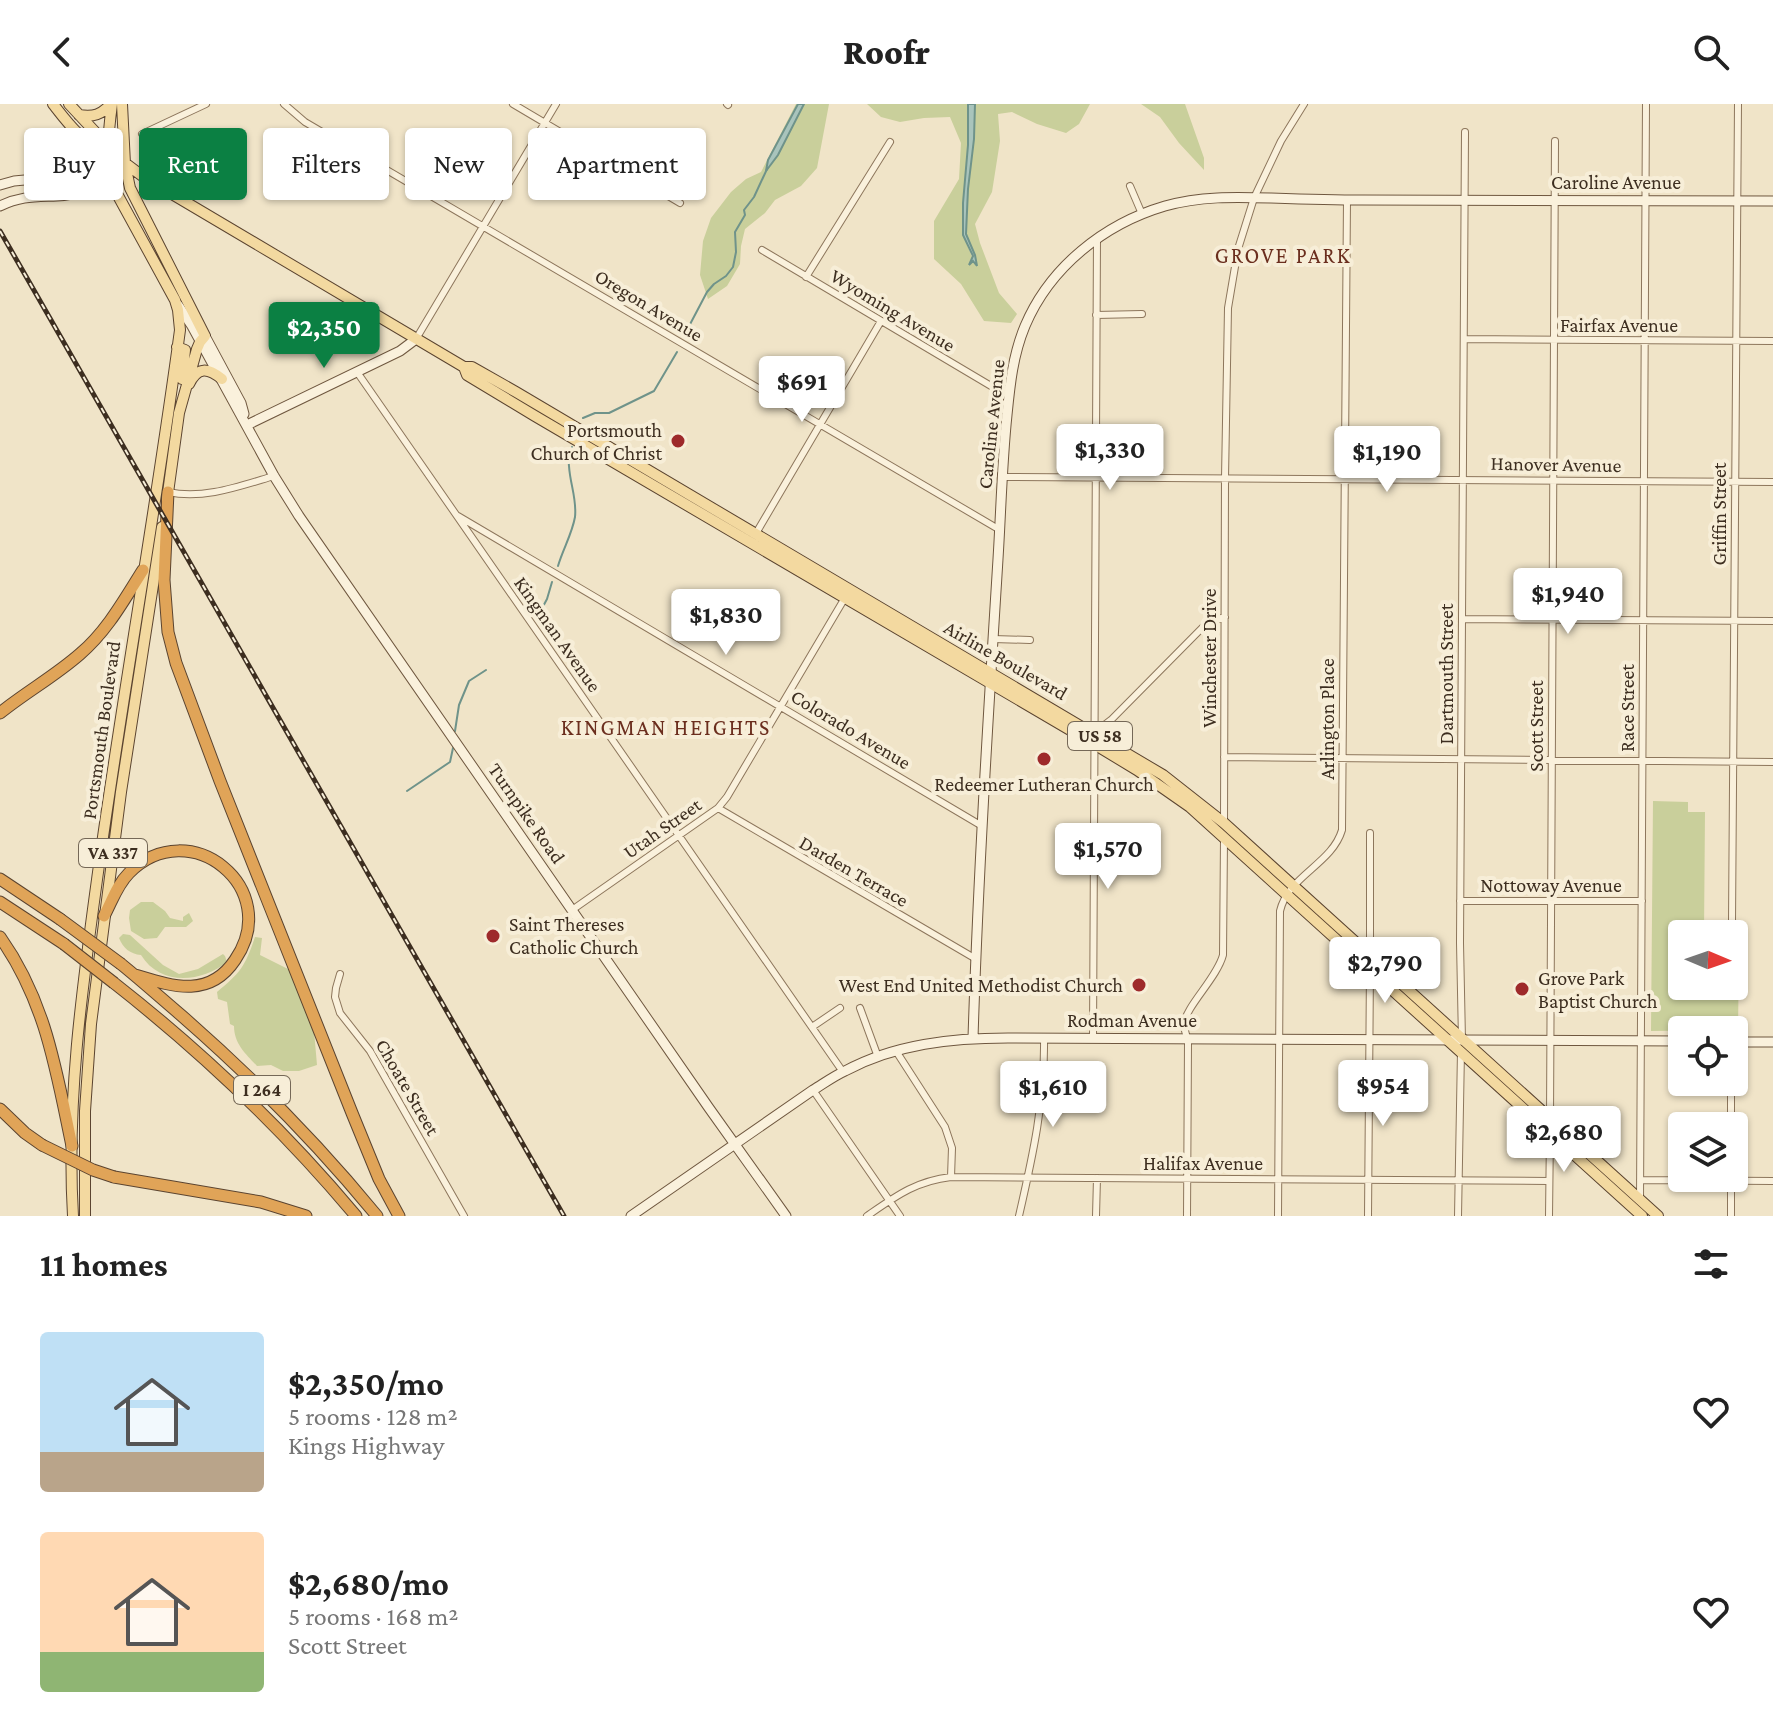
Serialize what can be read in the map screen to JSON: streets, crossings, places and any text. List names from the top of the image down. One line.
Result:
{"streets":{"highway":["I 264"],"main road":["Airline Boulevard","Portsmouth Boulevard","US 58","VA 337"],"street":["Caroline Avenue","Oregon Avenue","Wyoming Avenue","Fairfax Avenue","Hanover Avenue","Griffin Street","Kingman Avenue","Winchester Drive","Dartmouth Street","Race Street","Arlington Place","Scott Street","Colorado Avenue","Turnpike Road","Utah Street","Darden Terrace","Nottoway Avenue","Rodman Avenue","Choate Street","Halifax Avenue"]},"crossings":[["Caroline Avenue","Oregon Avenue"],["Caroline Avenue","Wyoming Avenue"],["Caroline Avenue","Hanover Avenue"],["Caroline Avenue","Griffin Street"],["Caroline Avenue","Winchester Drive"],["Caroline Avenue","Airline Boulevard"],["Caroline Avenue","Dartmouth Street"],["Caroline Avenue","Race Street"],["Caroline Avenue","Arlington Place"],["Caroline Avenue","Scott Street"],["Caroline Avenue","Colorado Avenue"],["Caroline Avenue","Darden Terrace"],["Caroline Avenue","Rodman Avenue"],["Fairfax Avenue","Griffin Street"],["Fairfax Avenue","Dartmouth Street"],["Fairfax Avenue","Race Street"],["Fairfax Avenue","Scott Street"],["Hanover Avenue","Griffin Street"],["Hanover Avenue","Winchester Drive"],["Hanover Avenue","Dartmouth Street"],["Hanover Avenue","Race Street"],["Hanover Avenue","Arlington Place"],["Hanover Avenue","Scott Street"],["Kingman Avenue","Colorado Avenue"],["Kingman Avenue","Utah Street"],["Kingman Avenue","Rodman Avenue"],["Winchester Drive","Airline Boulevard"],["Winchester Drive","Rodman Avenue"],["Winchester Drive","Halifax Avenue"],["Airline Boulevard","Dartmouth Street"],["Airline Boulevard","Race Street"],["Airline Boulevard","Arlington Place"],["Airline Boulevard","Scott Street"],["Airline Boulevard","Utah Street"],["Airline Boulevard","Rodman Avenue"],["Dartmouth Street","Nottoway Avenue"],["Dartmouth Street","Rodman Avenue"],["Dartmouth Street","Halifax Avenue"],["Race Street","Nottoway Avenue"],["Race Street","Rodman Avenue"],["Scott Street","Nottoway Avenue"],["Scott Street","Rodman Avenue"],["Scott Street","Halifax Avenue"],["Colorado Avenue","Utah Street"],["Portsmouth Boulevard","Turnpike Road"],["Turnpike Road","Utah Street"],["Turnpike Road","Rodman Avenue"],["Utah Street","Darden Terrace"]],"districts":["GROVE PARK","KINGMAN HEIGHTS"],"places":["Portsmouth Church of Christ","Redeemer Lutheran Church","Saint Thereses Catholic Church","West End United Methodist Church","Grove Park Baptist Church"],"north":"right","page":{"header":"Roofr","chip":["Buy","Rent","Filters","New","Apartment"],"price":["$2,350","$691","$1,330","$1,190","$1,940","$1,830","$1,570","$2,790","$954","$1,610","$2,680"],"heading":"11 homes","list":[{"name":"$2,350/mo","note":"5 rooms · 128 m² · Kings Highway"},{"name":"$2,680/mo","note":"5 rooms · 168 m² · Scott Street"}]}}
